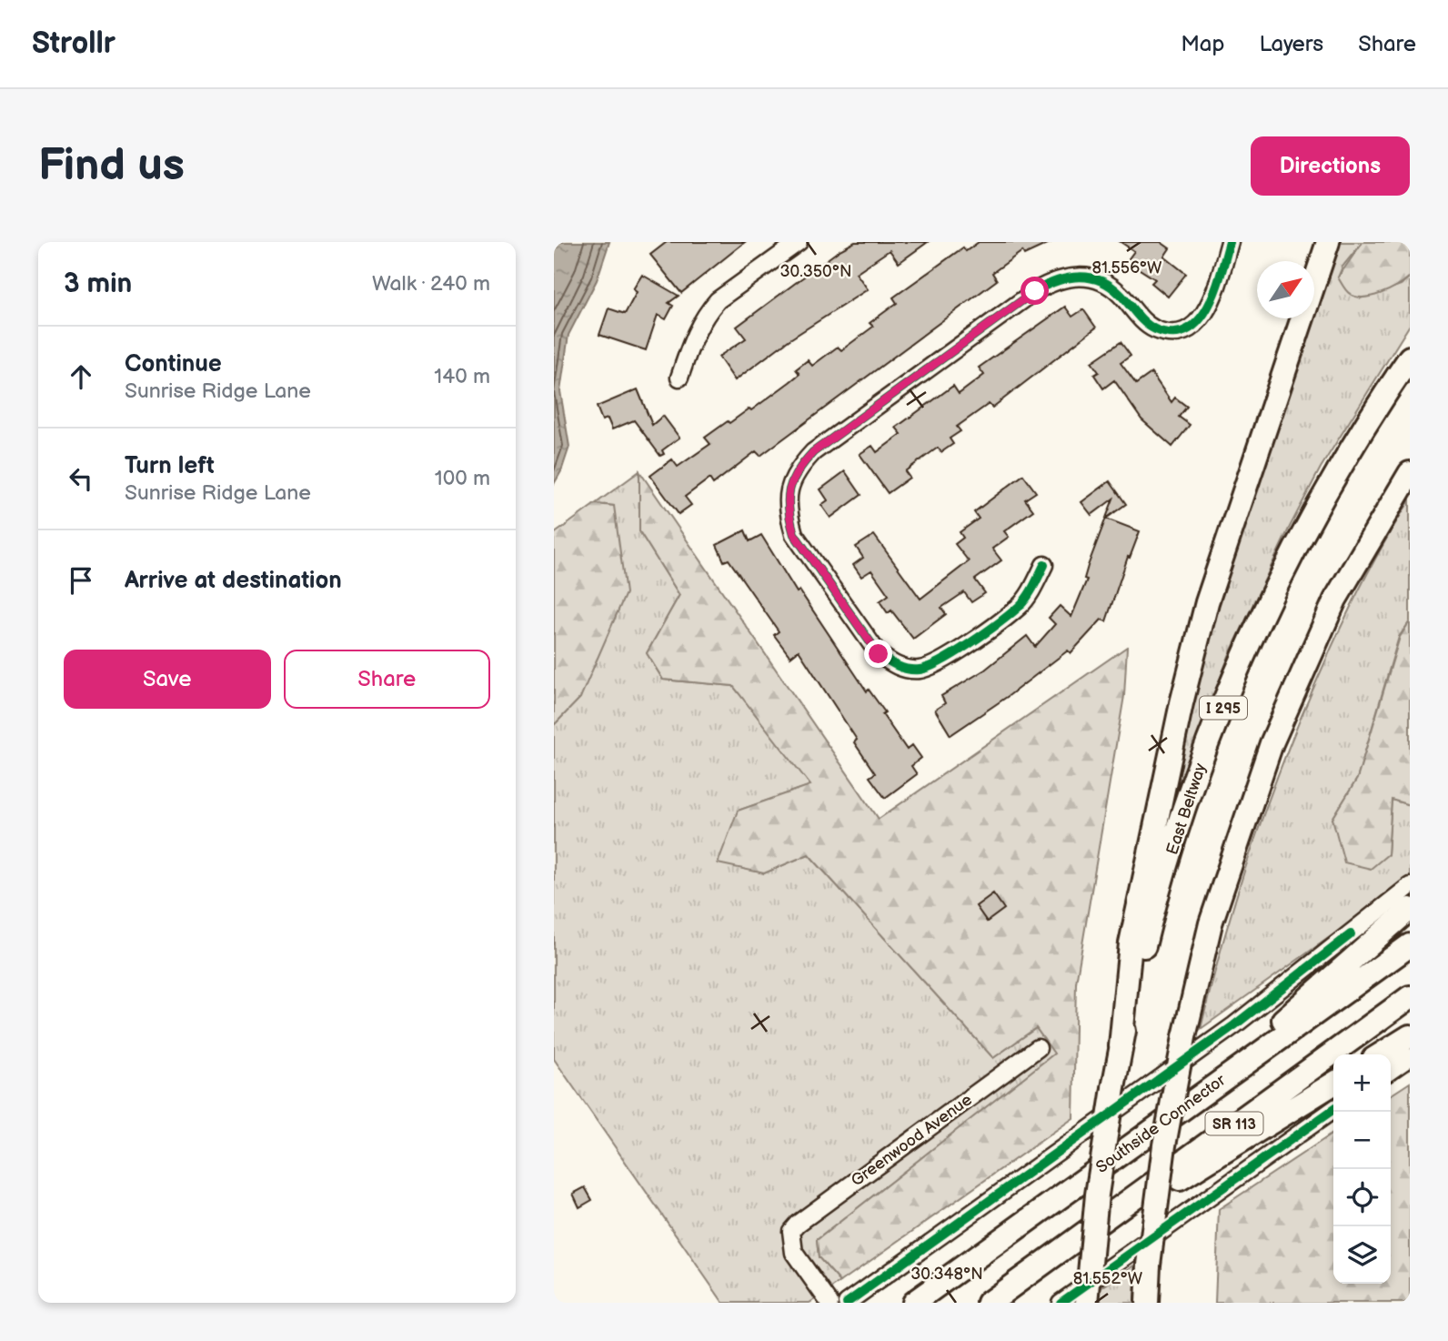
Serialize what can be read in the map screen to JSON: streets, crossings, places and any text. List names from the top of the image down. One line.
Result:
{"streets":{"highway":["I 295","East Beltway","Southside Connector","SR 113"],"street":["Greenwood Avenue"]},"north":"top right","page":{"header":"Strollr","nav":["Map","Layers","Share"],"buttons":["Directions",["Save","Share"]],"title":"Find us","heading":["3 min","Walk · 240 m"],"list":[["Continue","Sunrise Ridge Lane","140 m"],["Turn left","Sunrise Ridge Lane","100 m"],"Arrive at destination"],"map_buttons":["+","−"]},"coordinates":["81.556°W","30.350°N","30.348°N","81.552°W"]}
